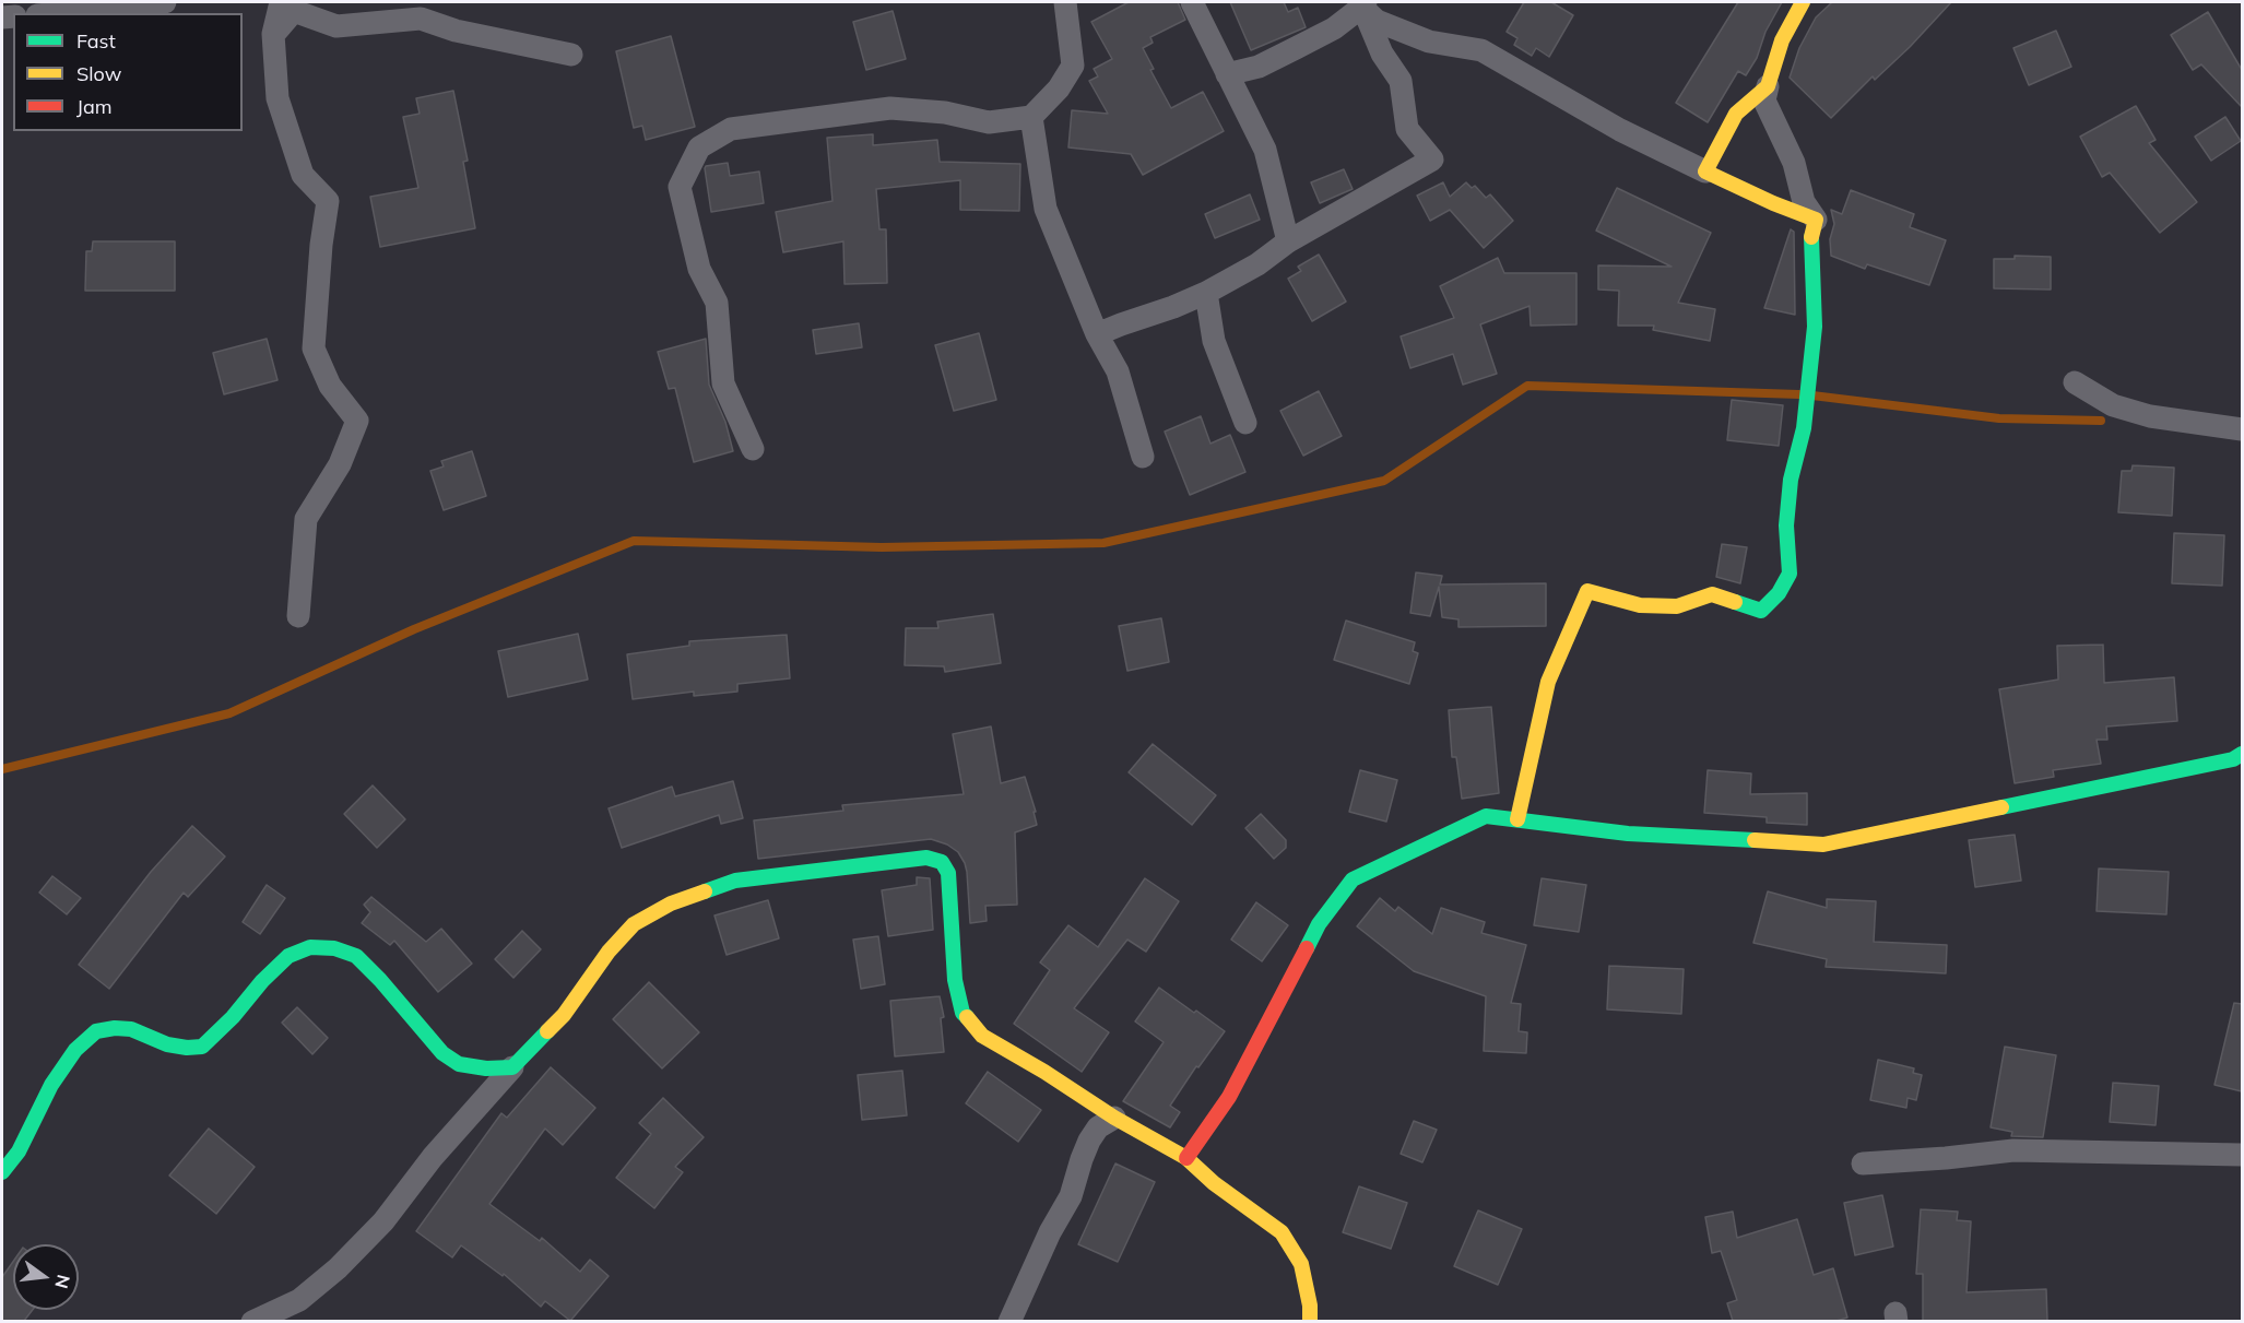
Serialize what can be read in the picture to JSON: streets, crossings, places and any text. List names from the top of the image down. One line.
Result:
{"legend":["Fast","Slow","Jam"],"north":"right"}
